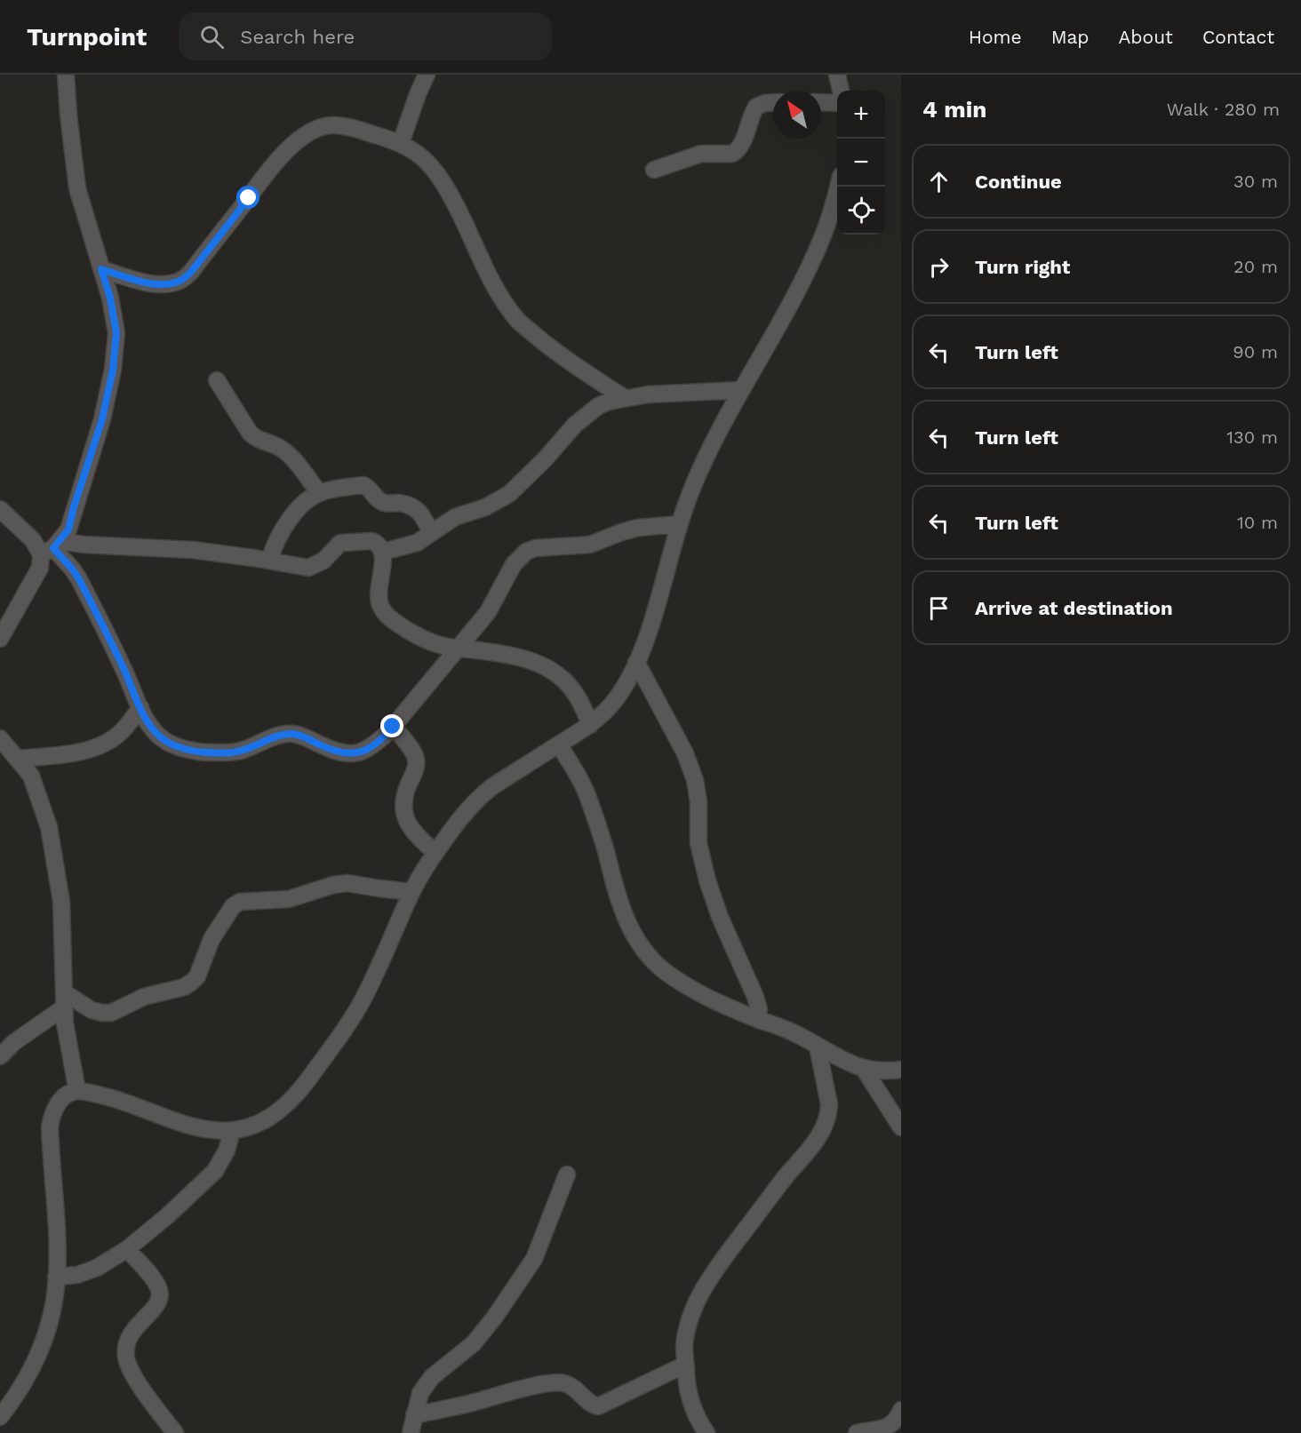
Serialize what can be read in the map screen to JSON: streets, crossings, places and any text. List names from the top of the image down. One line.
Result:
{"north":"top left","page":{"header":"Turnpoint","search":"Search here","nav":["Home","Map","About","Contact"],"heading":["4 min","Walk · 280 m"],"map_buttons":["+","−"],"list":[["Continue","30 m"],["Turn right","20 m"],["Turn left","90 m"],["Turn left","130 m"],["Turn left","10 m"],"Arrive at destination"]}}
